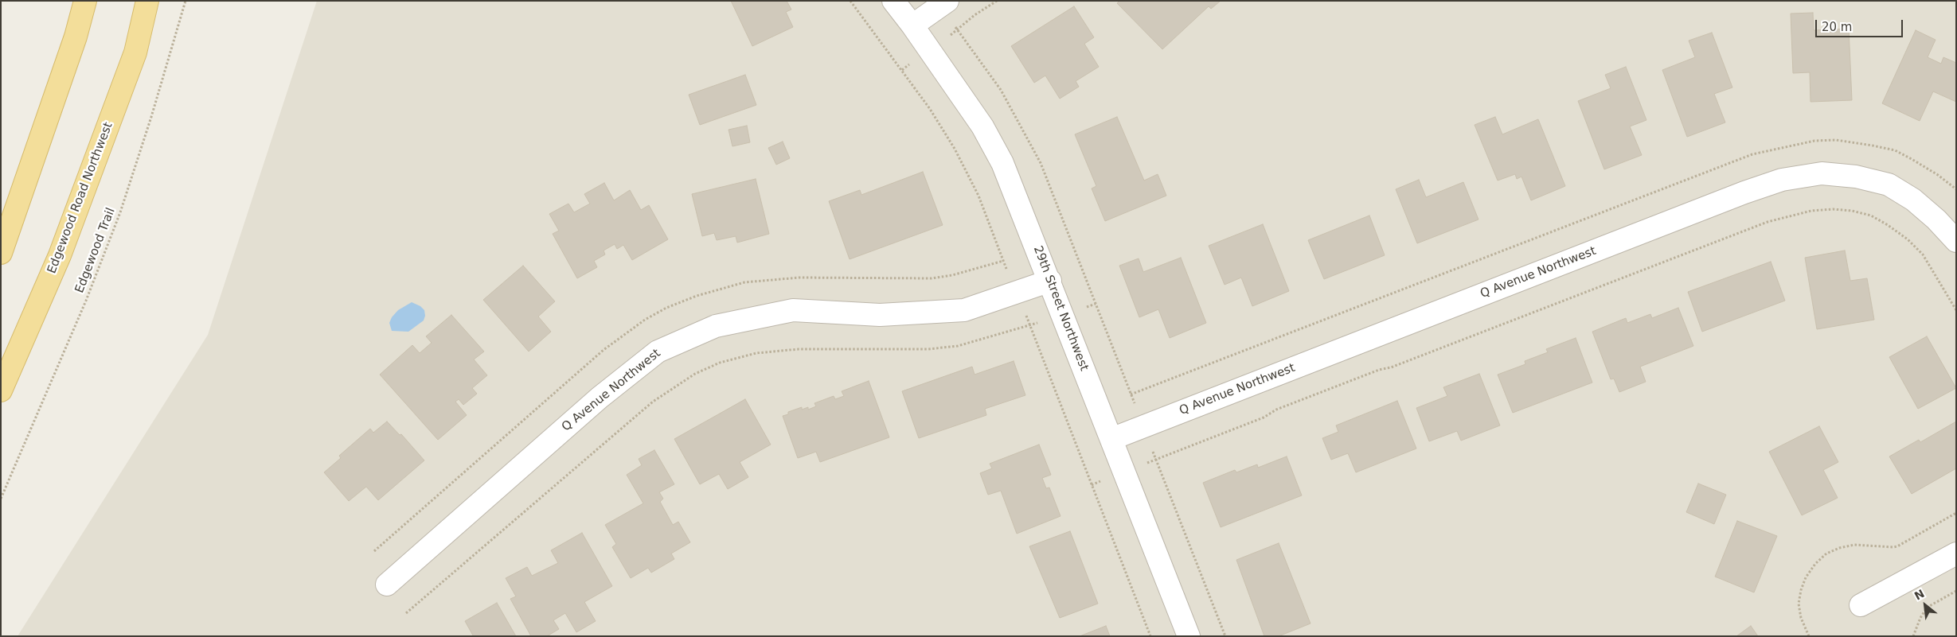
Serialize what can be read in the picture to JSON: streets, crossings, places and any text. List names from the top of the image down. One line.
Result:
{"streets":{"main road":["Edgewood Road Northwest"],"street":["Q Avenue Northwest","29th Street Northwest"],"path":["Edgewood Trail"]},"crossings":[["Q Avenue Northwest","29th Street Northwest"]],"scale_bar":"20 m","north":"top left"}
